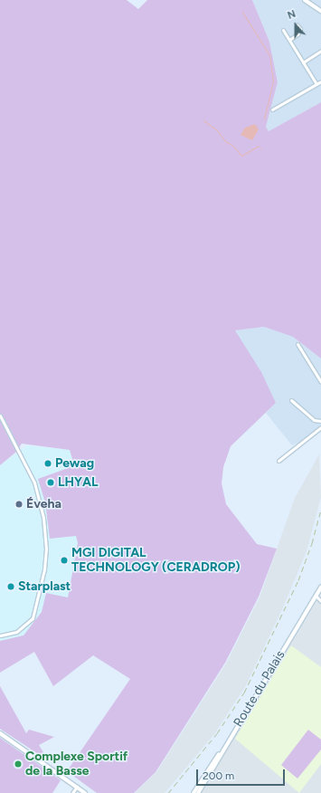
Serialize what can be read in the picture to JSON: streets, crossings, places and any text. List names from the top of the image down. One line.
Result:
{"streets":{"main road":["Route du Palais"]},"places":["Pewag","LHYAL","Éveha","MGI DIGITAL TECHNOLOGY (CERADROP)","Starplast","Complexe Sportif de la Basse"],"scale_bar":"200 m","north":"top"}
